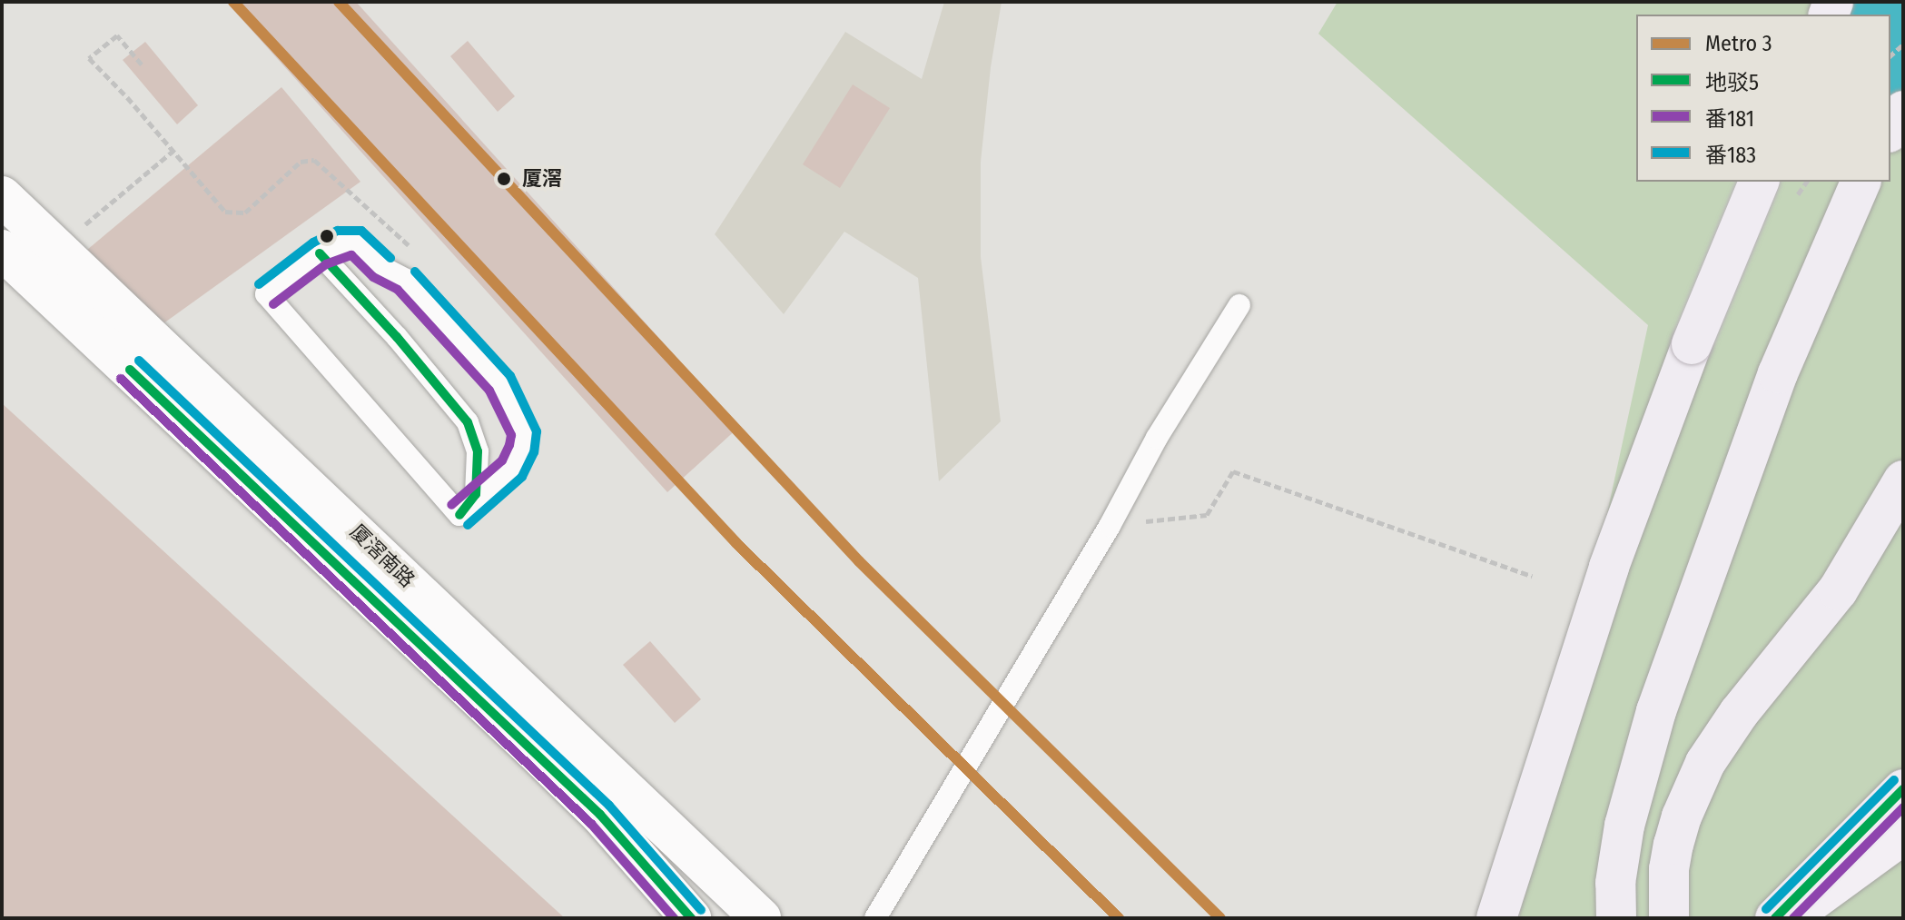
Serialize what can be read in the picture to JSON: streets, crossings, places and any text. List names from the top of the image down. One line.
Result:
{"streets":{"street":["厦滘南路"]},"places":["厦滘"],"lines":["metro line 3","transit line 番183","transit line 地驳5","transit line 番181"],"legend":["Metro 3","地驳5","番181","番183"]}
